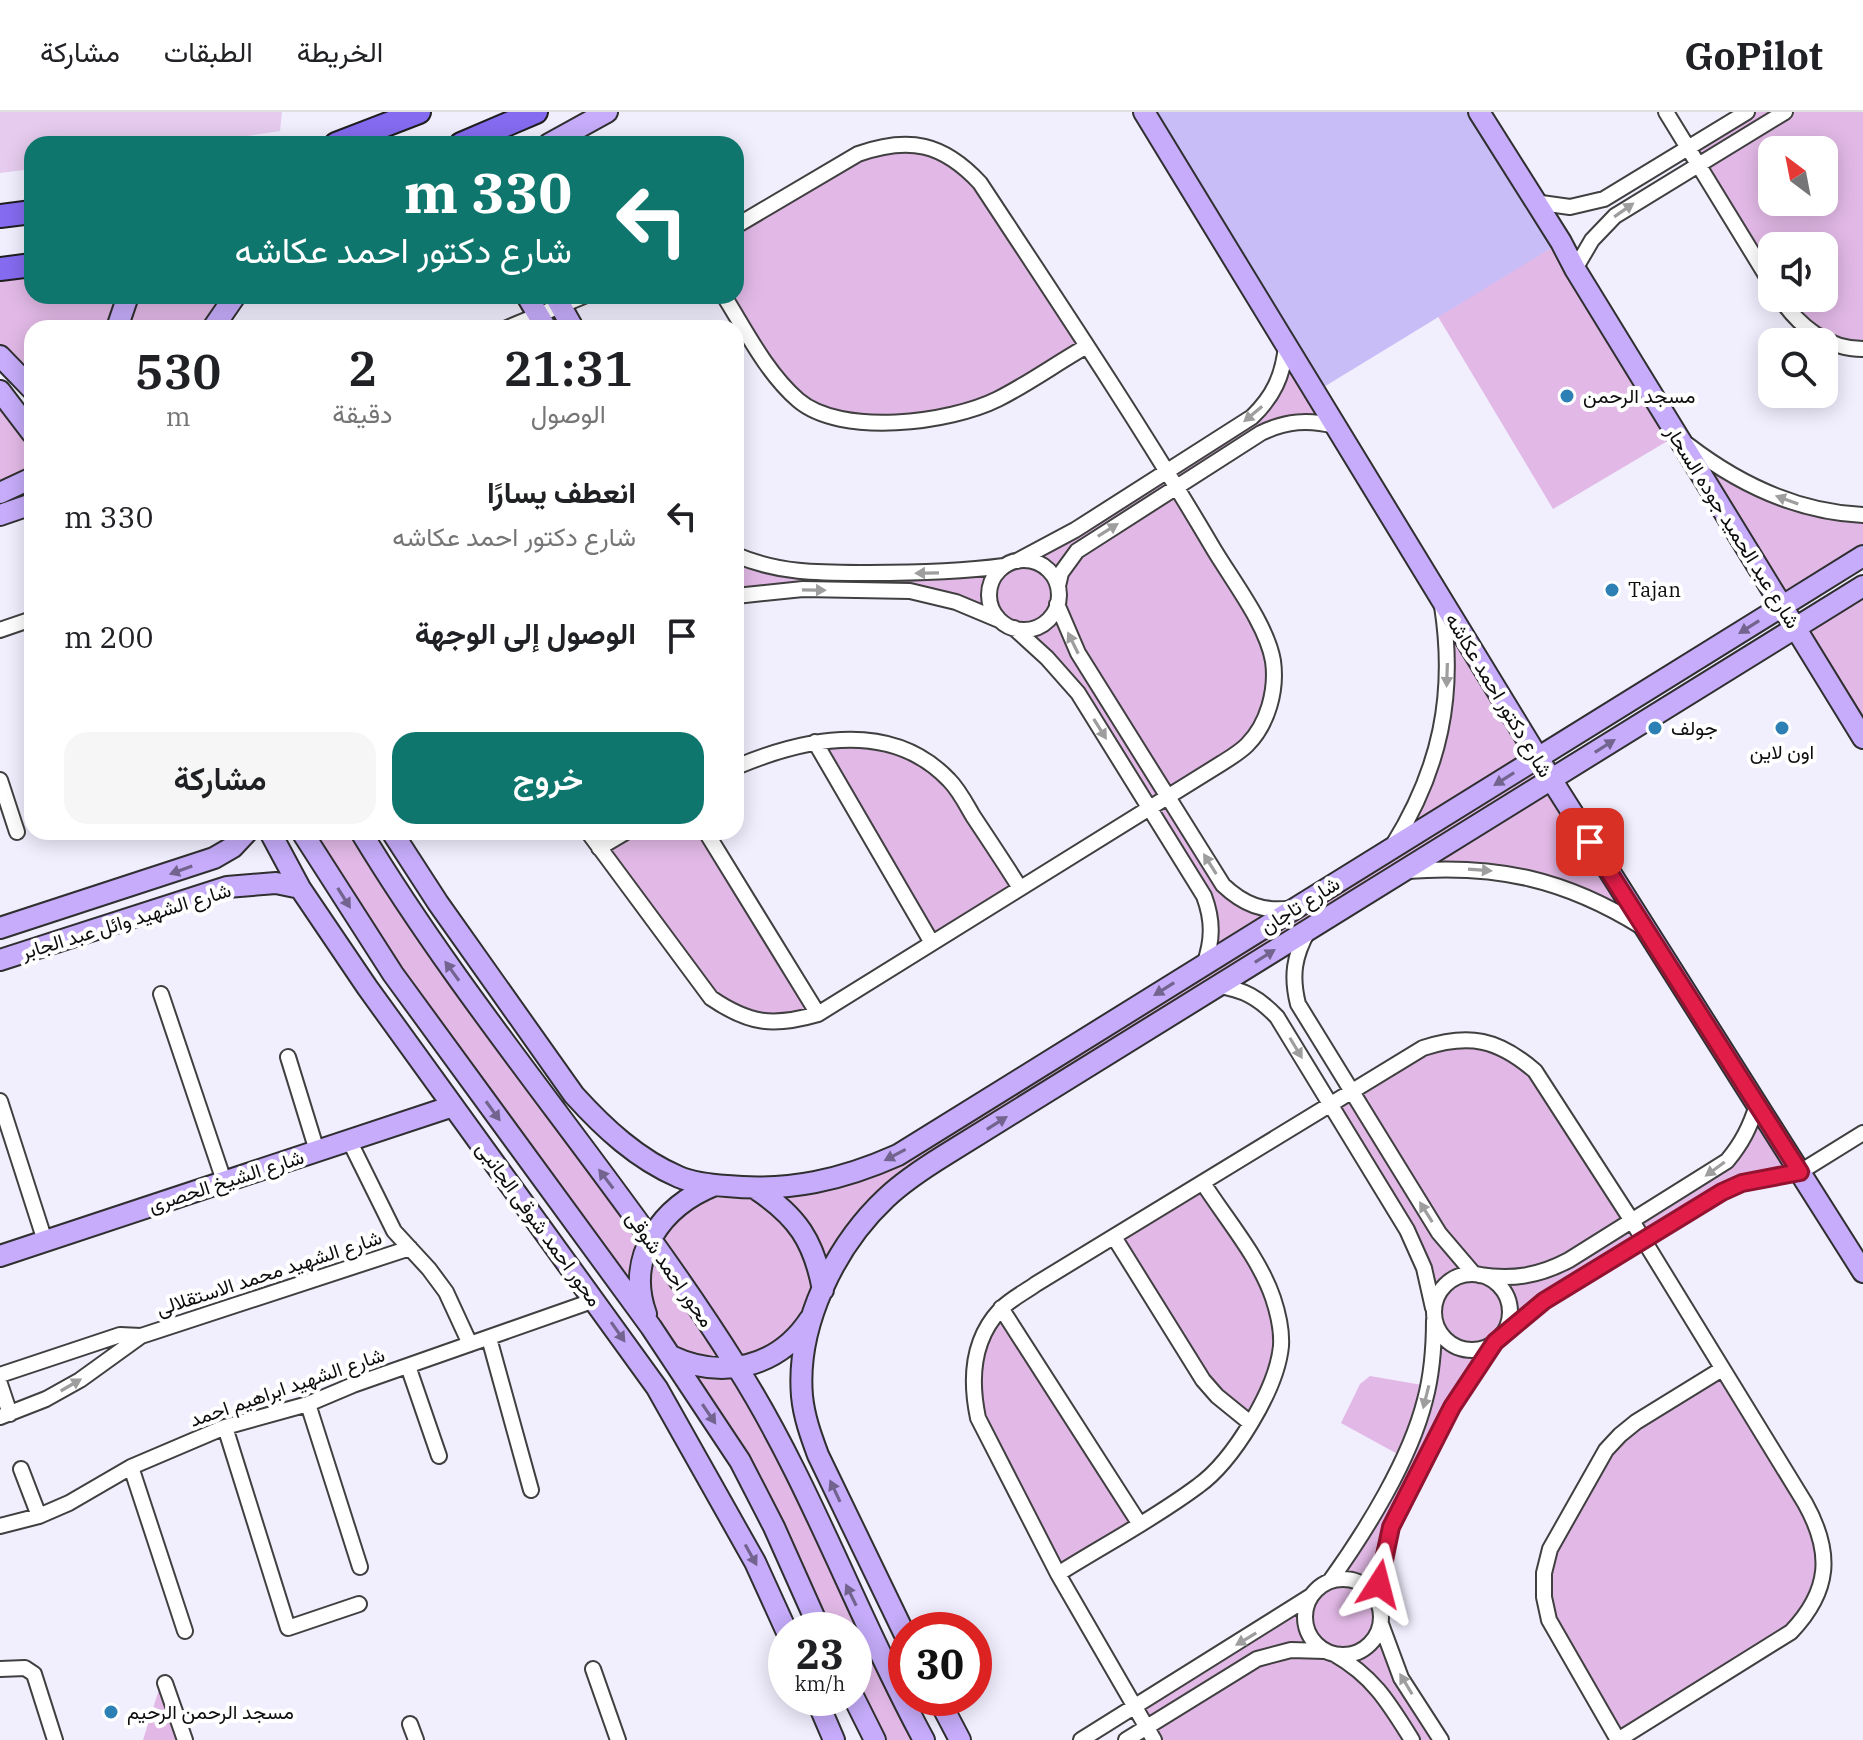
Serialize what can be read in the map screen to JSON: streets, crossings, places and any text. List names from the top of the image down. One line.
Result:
{"streets":{"street":["شارع عبد الحميد جوده السحار","شارع دكتور احمد عكاشه","شارع تاجان","شارع الشهيد وائل عبد الجابر","شارع الشيخ الحصرى","محور احمد شوقى الجانبى","محور احمد شوقى","شارع الشهيد محمد الاستقلالى","شارع الشهيد ابراهيم احمد"]},"crossings":[["شارع عبد الحميد جوده السحار","شارع تاجان"],["شارع دكتور احمد عكاشه","شارع تاجان"],["شارع تاجان","محور احمد شوقى"],["شارع الشهيد وائل عبد الجابر","محور احمد شوقى الجانبى"],["شارع الشيخ الحصرى","محور احمد شوقى الجانبى"],["محور احمد شوقى الجانبى","شارع الشهيد ابراهيم احمد"]],"places":["مسجد الرحمن","Tajan","جولف","اون لاين","مسجد الرحمن الرحيم"],"north":"top left","page":{"header":"GoPilot","nav":["الخريطة","الطبقات","مشاركة"],"turn":["330 m","شارع دكتور احمد عكاشه"],"eta":["21:31","الوصول","2","دقيقة","530","m"],"list":[{"name":"انعطف يسارًا","note":"شارع دكتور احمد عكاشه","value":"330 m"},{"name":"الوصول إلى الوجهة","value":"200 m"}],"buttons":["خروج","مشاركة"],"speed":"23 km/h","limit":"30"}}
